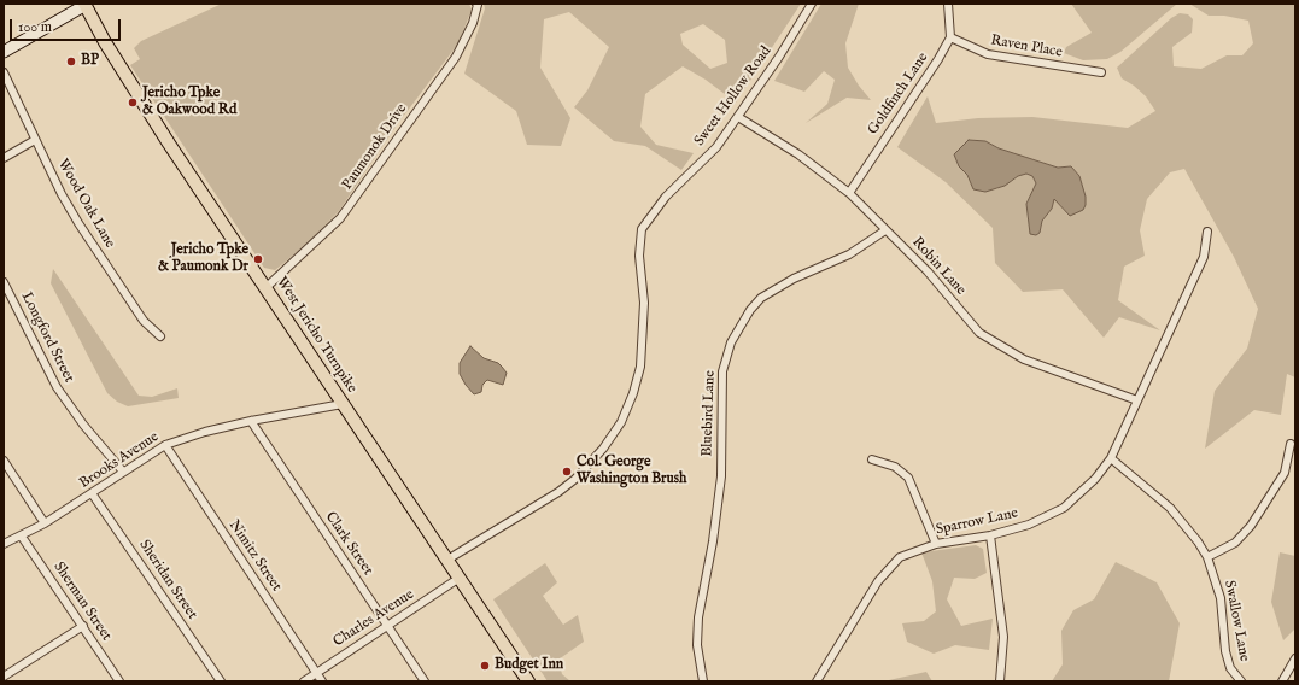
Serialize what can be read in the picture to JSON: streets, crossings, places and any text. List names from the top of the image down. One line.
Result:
{"streets":{"main road":["West Jericho Turnpike"],"street":["Raven Place","Goldfinch Lane","Sweet Hollow Road","Paumonok Drive","Wood Oak Lane","Robin Lane","Longford Street","Bluebird Lane","Brooks Avenue","Sparrow Lane","Clark Street","Nimitz Street","Sheridan Street","Sherman Street","Charles Avenue","Swallow Lane"]},"crossings":[["Raven Place","Goldfinch Lane"],["Goldfinch Lane","Robin Lane"],["Sweet Hollow Road","Robin Lane"],["Sweet Hollow Road","West Jericho Turnpike"],["Paumonok Drive","West Jericho Turnpike"],["Robin Lane","Bluebird Lane"],["Robin Lane","Sparrow Lane"],["West Jericho Turnpike","Brooks Avenue"],["West Jericho Turnpike","Charles Avenue"],["Longford Street","Brooks Avenue"],["Brooks Avenue","Clark Street"],["Brooks Avenue","Nimitz Street"],["Brooks Avenue","Sheridan Street"],["Brooks Avenue","Sherman Street"],["Sparrow Lane","Swallow Lane"],["Clark Street","Charles Avenue"],["Nimitz Street","Charles Avenue"]],"places":["BP","Jericho Tpke & Oakwood Rd","Jericho Tpke & Paumonk Dr","Col. George Washington Brush","Budget Inn"],"scale_bar":"100 m"}
